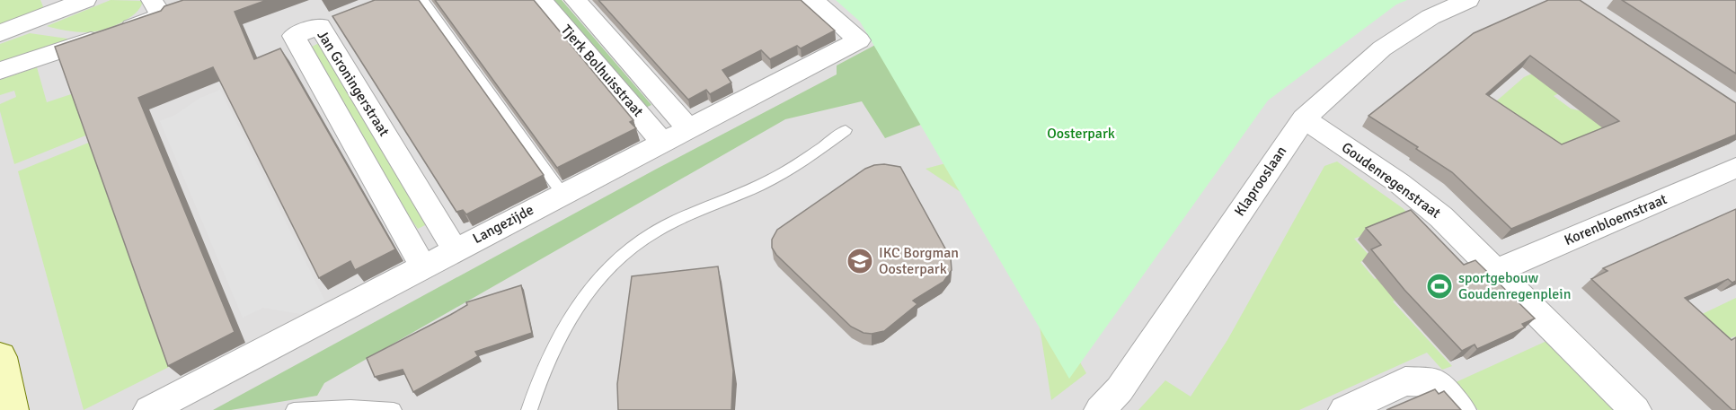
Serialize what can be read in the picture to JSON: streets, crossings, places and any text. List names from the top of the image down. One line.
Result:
{"streets":{"street":["Tjerk Bolhuisstraat","Jan Groningerstraat","Goudenregenstraat","Klaprooslaan","Korenbloemstraat","Langezijde"]},"crossings":[["Tjerk Bolhuisstraat","Langezijde"],["Jan Groningerstraat","Langezijde"],["Goudenregenstraat","Klaprooslaan"],["Goudenregenstraat","Korenbloemstraat"]],"parks":["Oosterpark"],"places":{"school or university":["IKC Borgman Oosterpark"],"sports":["sportgebouw Goudenregenplein"]}}
